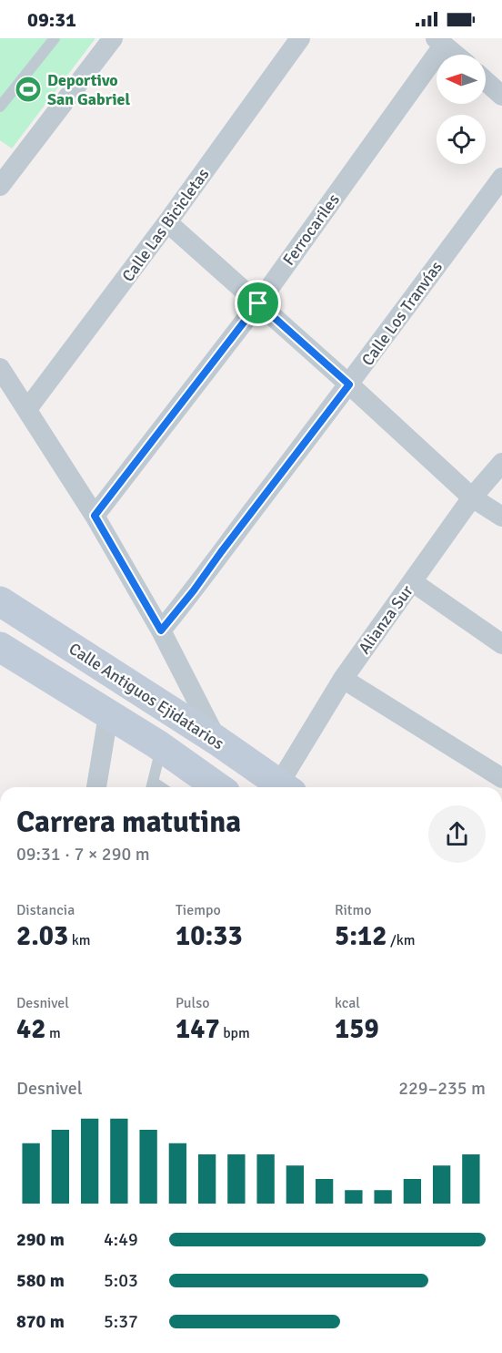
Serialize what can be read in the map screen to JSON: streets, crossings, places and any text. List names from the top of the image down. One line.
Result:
{"streets":{"street":["Calle Las Bicicletas","Ferrocariles","Calle Los Tranvías","Alianza Sur","Calle Antiguos Ejidatarios"]},"places":{"sports":["Deportivo San Gabriel"]},"north":"left","page":{"status":"09:31","heading":["Carrera matutina","09:31 · 7 × 290 m"],"stats":[["Distancia","2.03 km"],["Tiempo","10:33"],["Ritmo","5:12 /km"],["Desnivel","42 m"],["Pulso","147 bpm"],["kcal","159"]],"chart":["Desnivel","229–235 m"],"list":[{"name":"290 m","note":"4:49"},{"name":"580 m","note":"5:03"},{"name":"870 m","note":"5:37"}]}}
